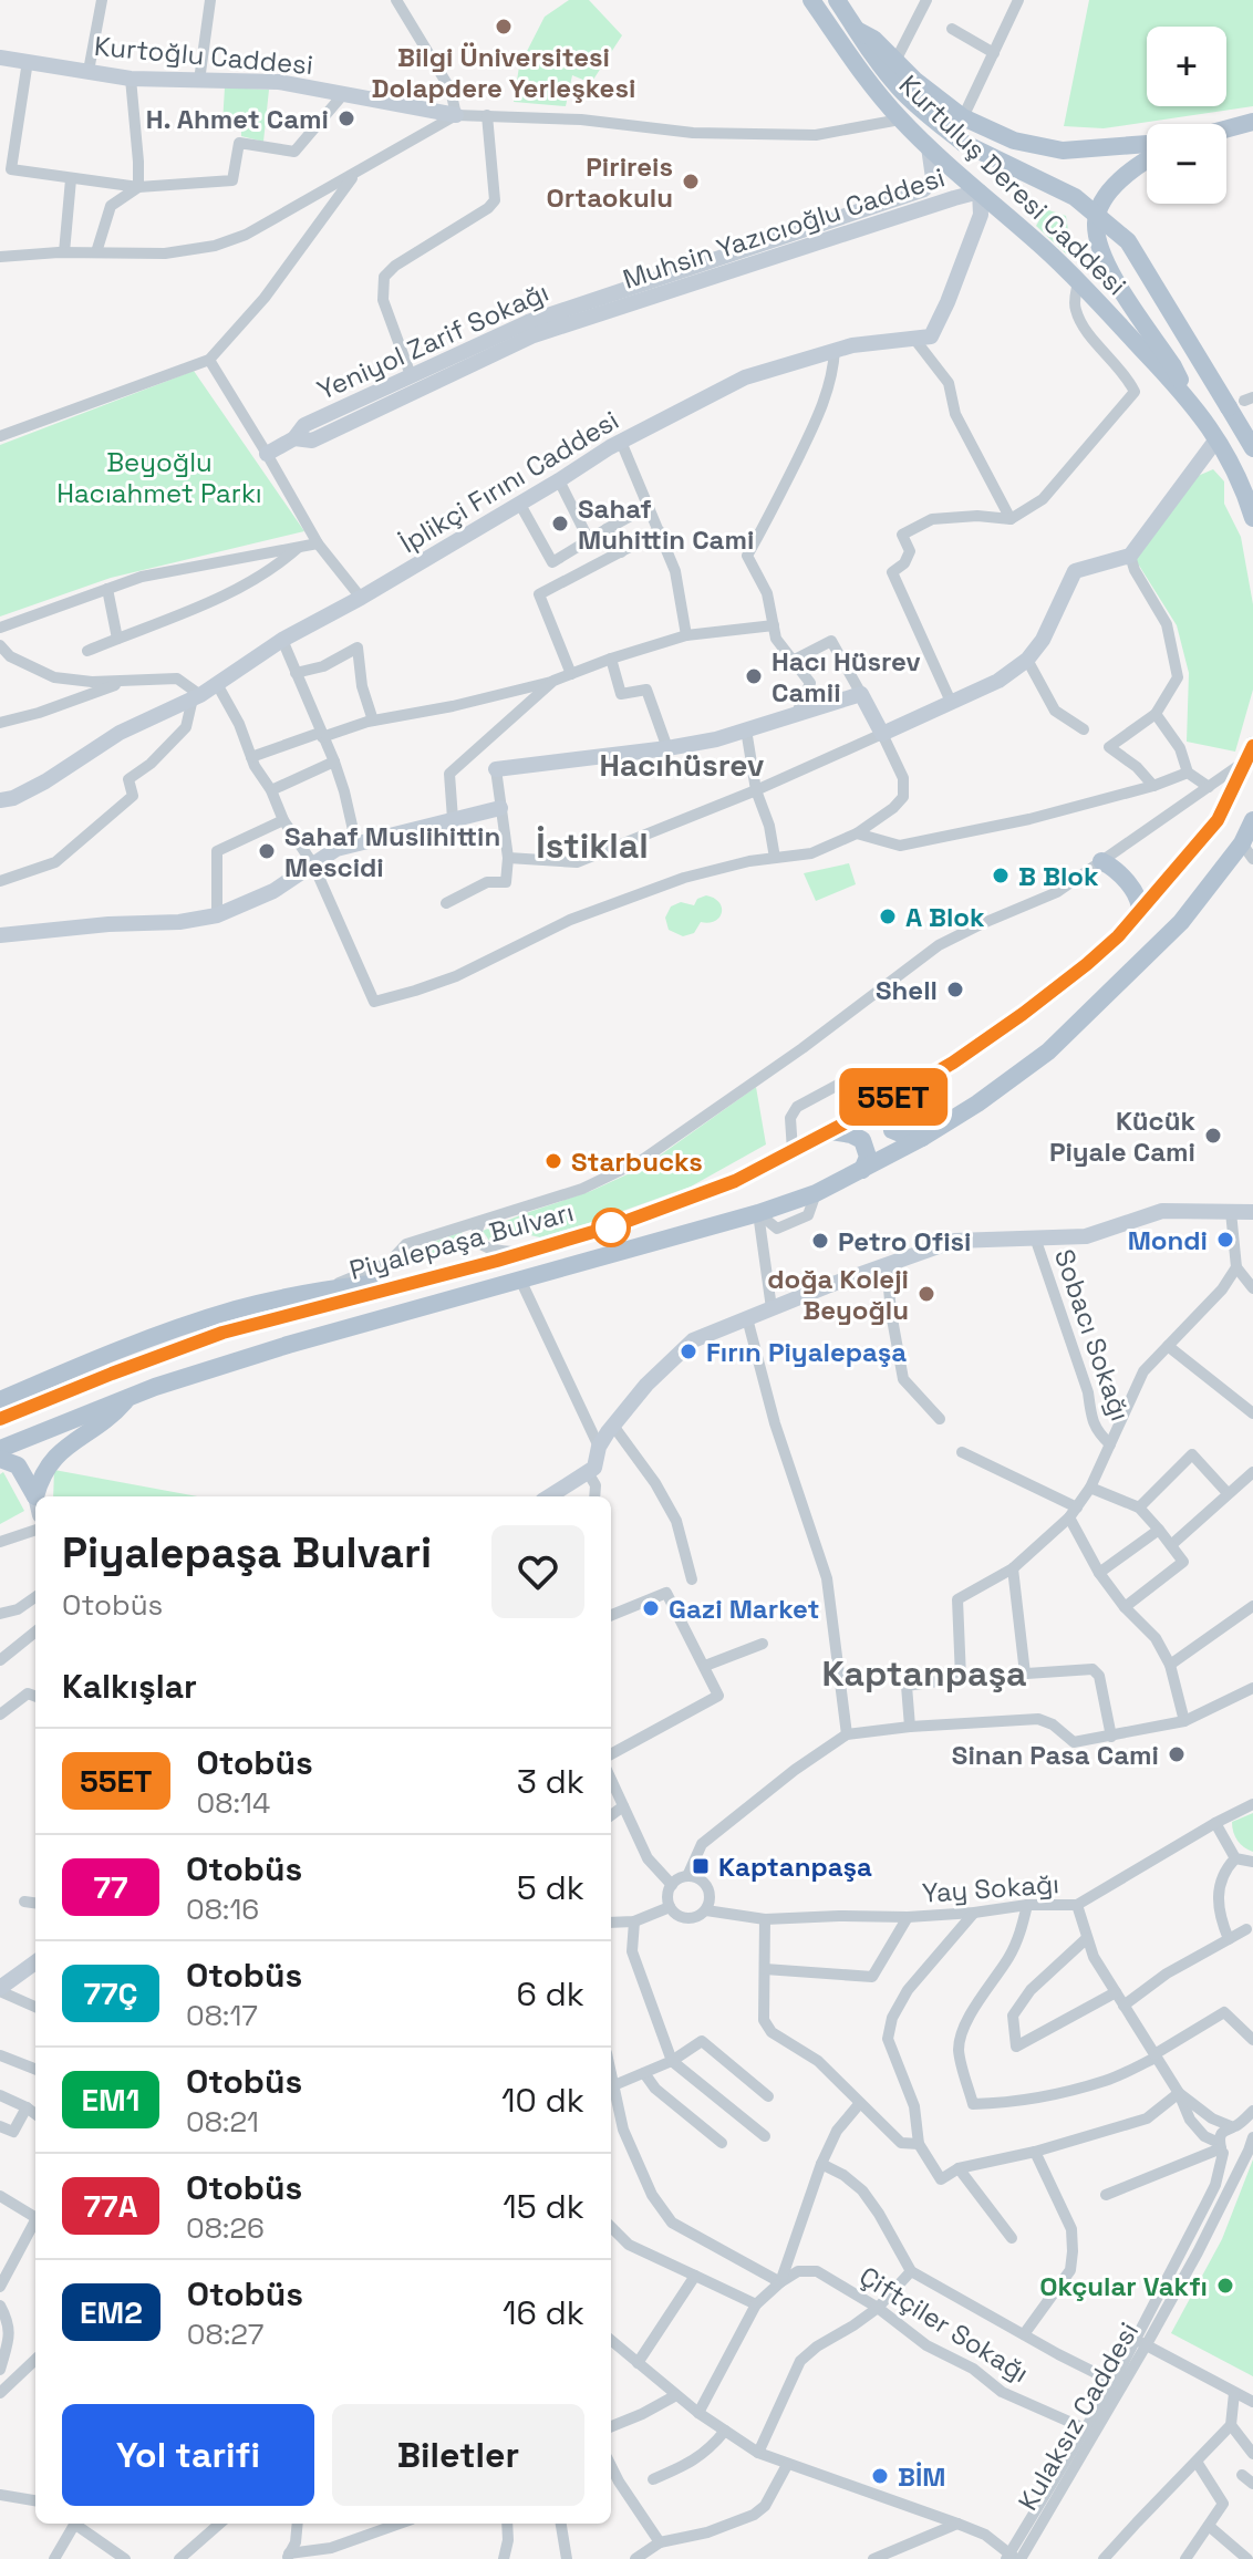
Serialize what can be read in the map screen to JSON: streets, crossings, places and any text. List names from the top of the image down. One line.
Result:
{"streets":{"main road":["Kurtuluş Deresi Caddesi","Piyalepaşa Bulvarı"],"street":["Kurtoğlu Caddesi","Muhsin Yazıcıoğlu Caddesi","Yeniyol Zarif Sokağı","İplikçi Fırını Caddesi","Sobacı Sokağı","Yay Sokağı","Çiftçiler Sokağı","Kulaksız Caddesi"]},"crossings":[["Kurtuluş Deresi Caddesi","Muhsin Yazıcıoğlu Caddesi"],["Muhsin Yazıcıoğlu Caddesi","Yeniyol Zarif Sokağı"],["Çiftçiler Sokağı","Kulaksız Caddesi"]],"districts":["Hacıhüsrev","İstiklal","Kaptanpaşa"],"parks":["Beyoğlu Hacıahmet Parkı"],"places":{"other":["Bilgi Üniversitesi Dolapdere Yerleşkesi","H. Ahmet Cami","Pirireis Ortaokulu","Sahaf Muhittin Cami","Hacı Hüsrev Camii","Sahaf Muslihittin Mescidi","B Blok","A Blok","Shell","Kücük Piyale Cami","Starbucks","Mondi","Petro Ofisi","doğa Koleji Beyoğlu","Fırın Piyalepaşa","Gazi Market","Sinan Pasa Cami","Okçular Vakfı","BİM"],"transit":["Kaptanpaşa"]},"lines":["bus line 55ET"],"page":{"on_map":"55ET","map_buttons":["+","−"],"heading":[["Piyalepaşa Bulvari","Otobüs"],"Kalkışlar"],"list":[{"mark":"55ET","name":"Otobüs","note":"08:14","value":"3 dk"},{"mark":"77","name":"Otobüs","note":"08:16","value":"5 dk"},{"mark":"77Ç","name":"Otobüs","note":"08:17","value":"6 dk"},{"mark":"EM1","name":"Otobüs","note":"08:21","value":"10 dk"},{"mark":"77A","name":"Otobüs","note":"08:26","value":"15 dk"},{"mark":"EM2","name":"Otobüs","note":"08:27","value":"16 dk"}],"buttons":["Yol tarifi","Biletler"]}}
